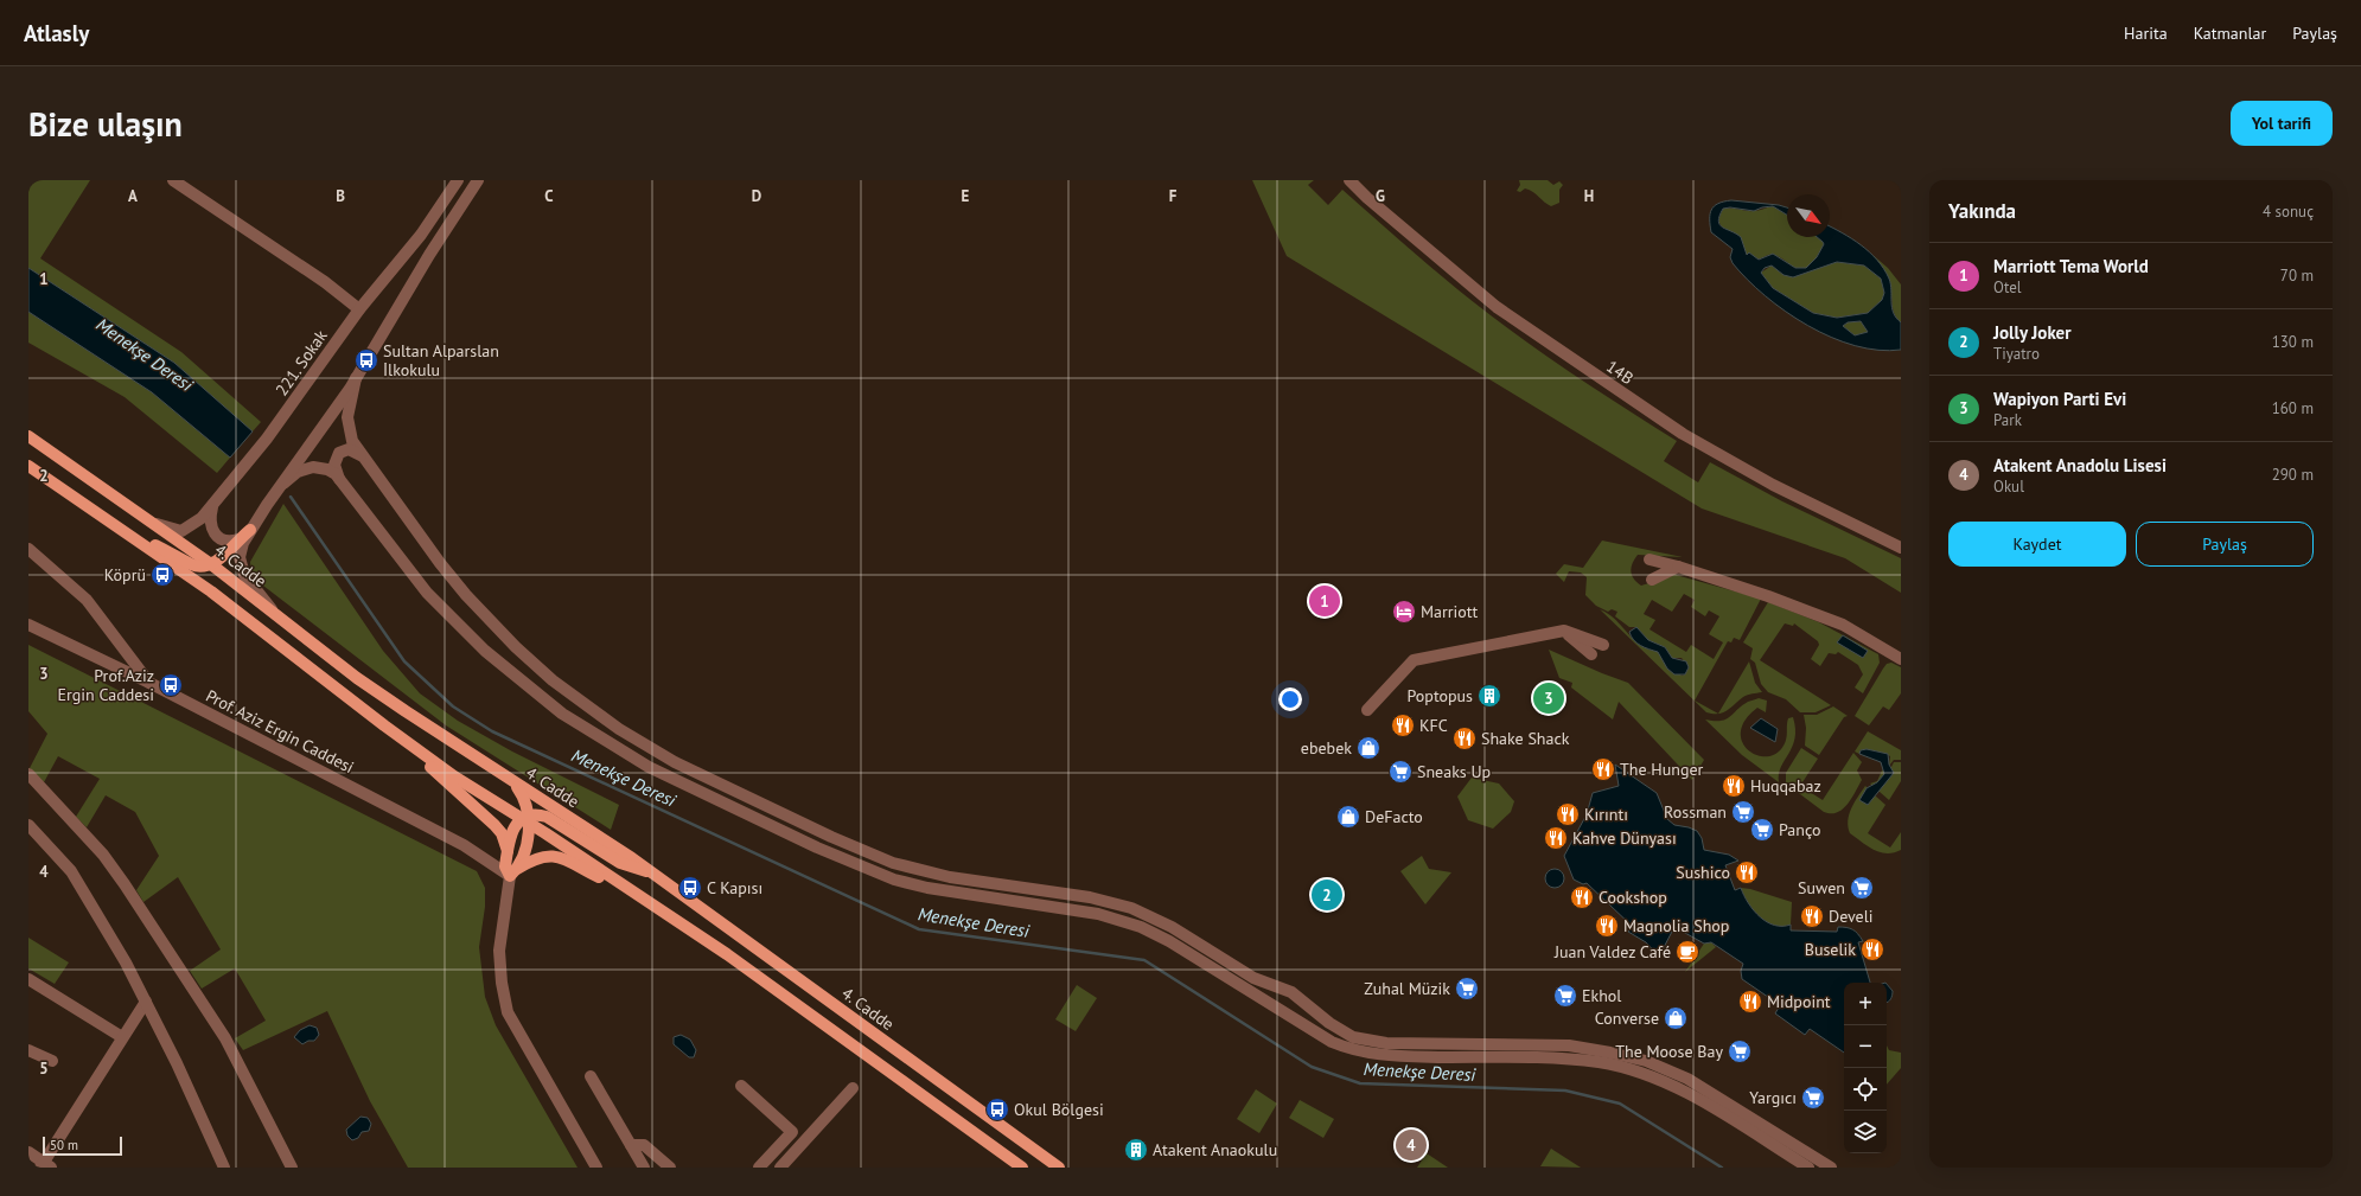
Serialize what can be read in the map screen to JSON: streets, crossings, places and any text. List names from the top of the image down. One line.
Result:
{"streets":{"main road":["4. Cadde"],"street":["221. Sokak","14B","Prof. Aziz Ergin Caddesi"]},"crossings":[["221. Sokak","4. Cadde"]],"water":["Menekşe Deresi"],"places":{"bus stop":["Sultan Alparslan İlkokulu","Köprü","Prof.Aziz Ergin Caddesi","C Kapısı","Okul Bölgesi"],"hotel":["Marriott"],"building":["Poptopus","Atakent Anaokulu"],"restaurant":["KFC","Shake Shack","The Hunger","Huqqabaz","Kırıntı","Kahve Dünyası","Sushico","Cookshop","Develi","Magnolia Shop","Buselik","Midpoint"],"shop":["ebebek","DeFacto","Converse"],"supermarket":["Sneaks Up","Rossman","Panço","Suwen","Zuhal Müzik","Ekhol","The Moose Bay","Yargıcı"],"cafe":["Juan Valdez Café"]},"scale_bar":"50 m","north":"bottom right","page":{"header":"Atlasly","nav":["Harita","Katmanlar","Paylaş"],"buttons":["Yol tarifi",["Kaydet","Paylaş"]],"title":"Bize ulaşın","heading":["Yakında","4 sonuç"],"list":[{"mark":"1","name":"Marriott Tema World","note":"Otel","value":"70 m"},{"mark":"2","name":"Jolly Joker","note":"Tiyatro","value":"130 m"},{"mark":"3","name":"Wapiyon Parti Evi","note":"Park","value":"160 m"},{"mark":"4","name":"Atakent Anadolu Lisesi","note":"Okul","value":"290 m"}],"pins":["1","3","2","4"],"map_buttons":["+","−"],"scale":"50 m"},"grid":{"columns":["A","B","C","D","E","F","G","H"],"rows":["1","2","3","4","5"]}}
